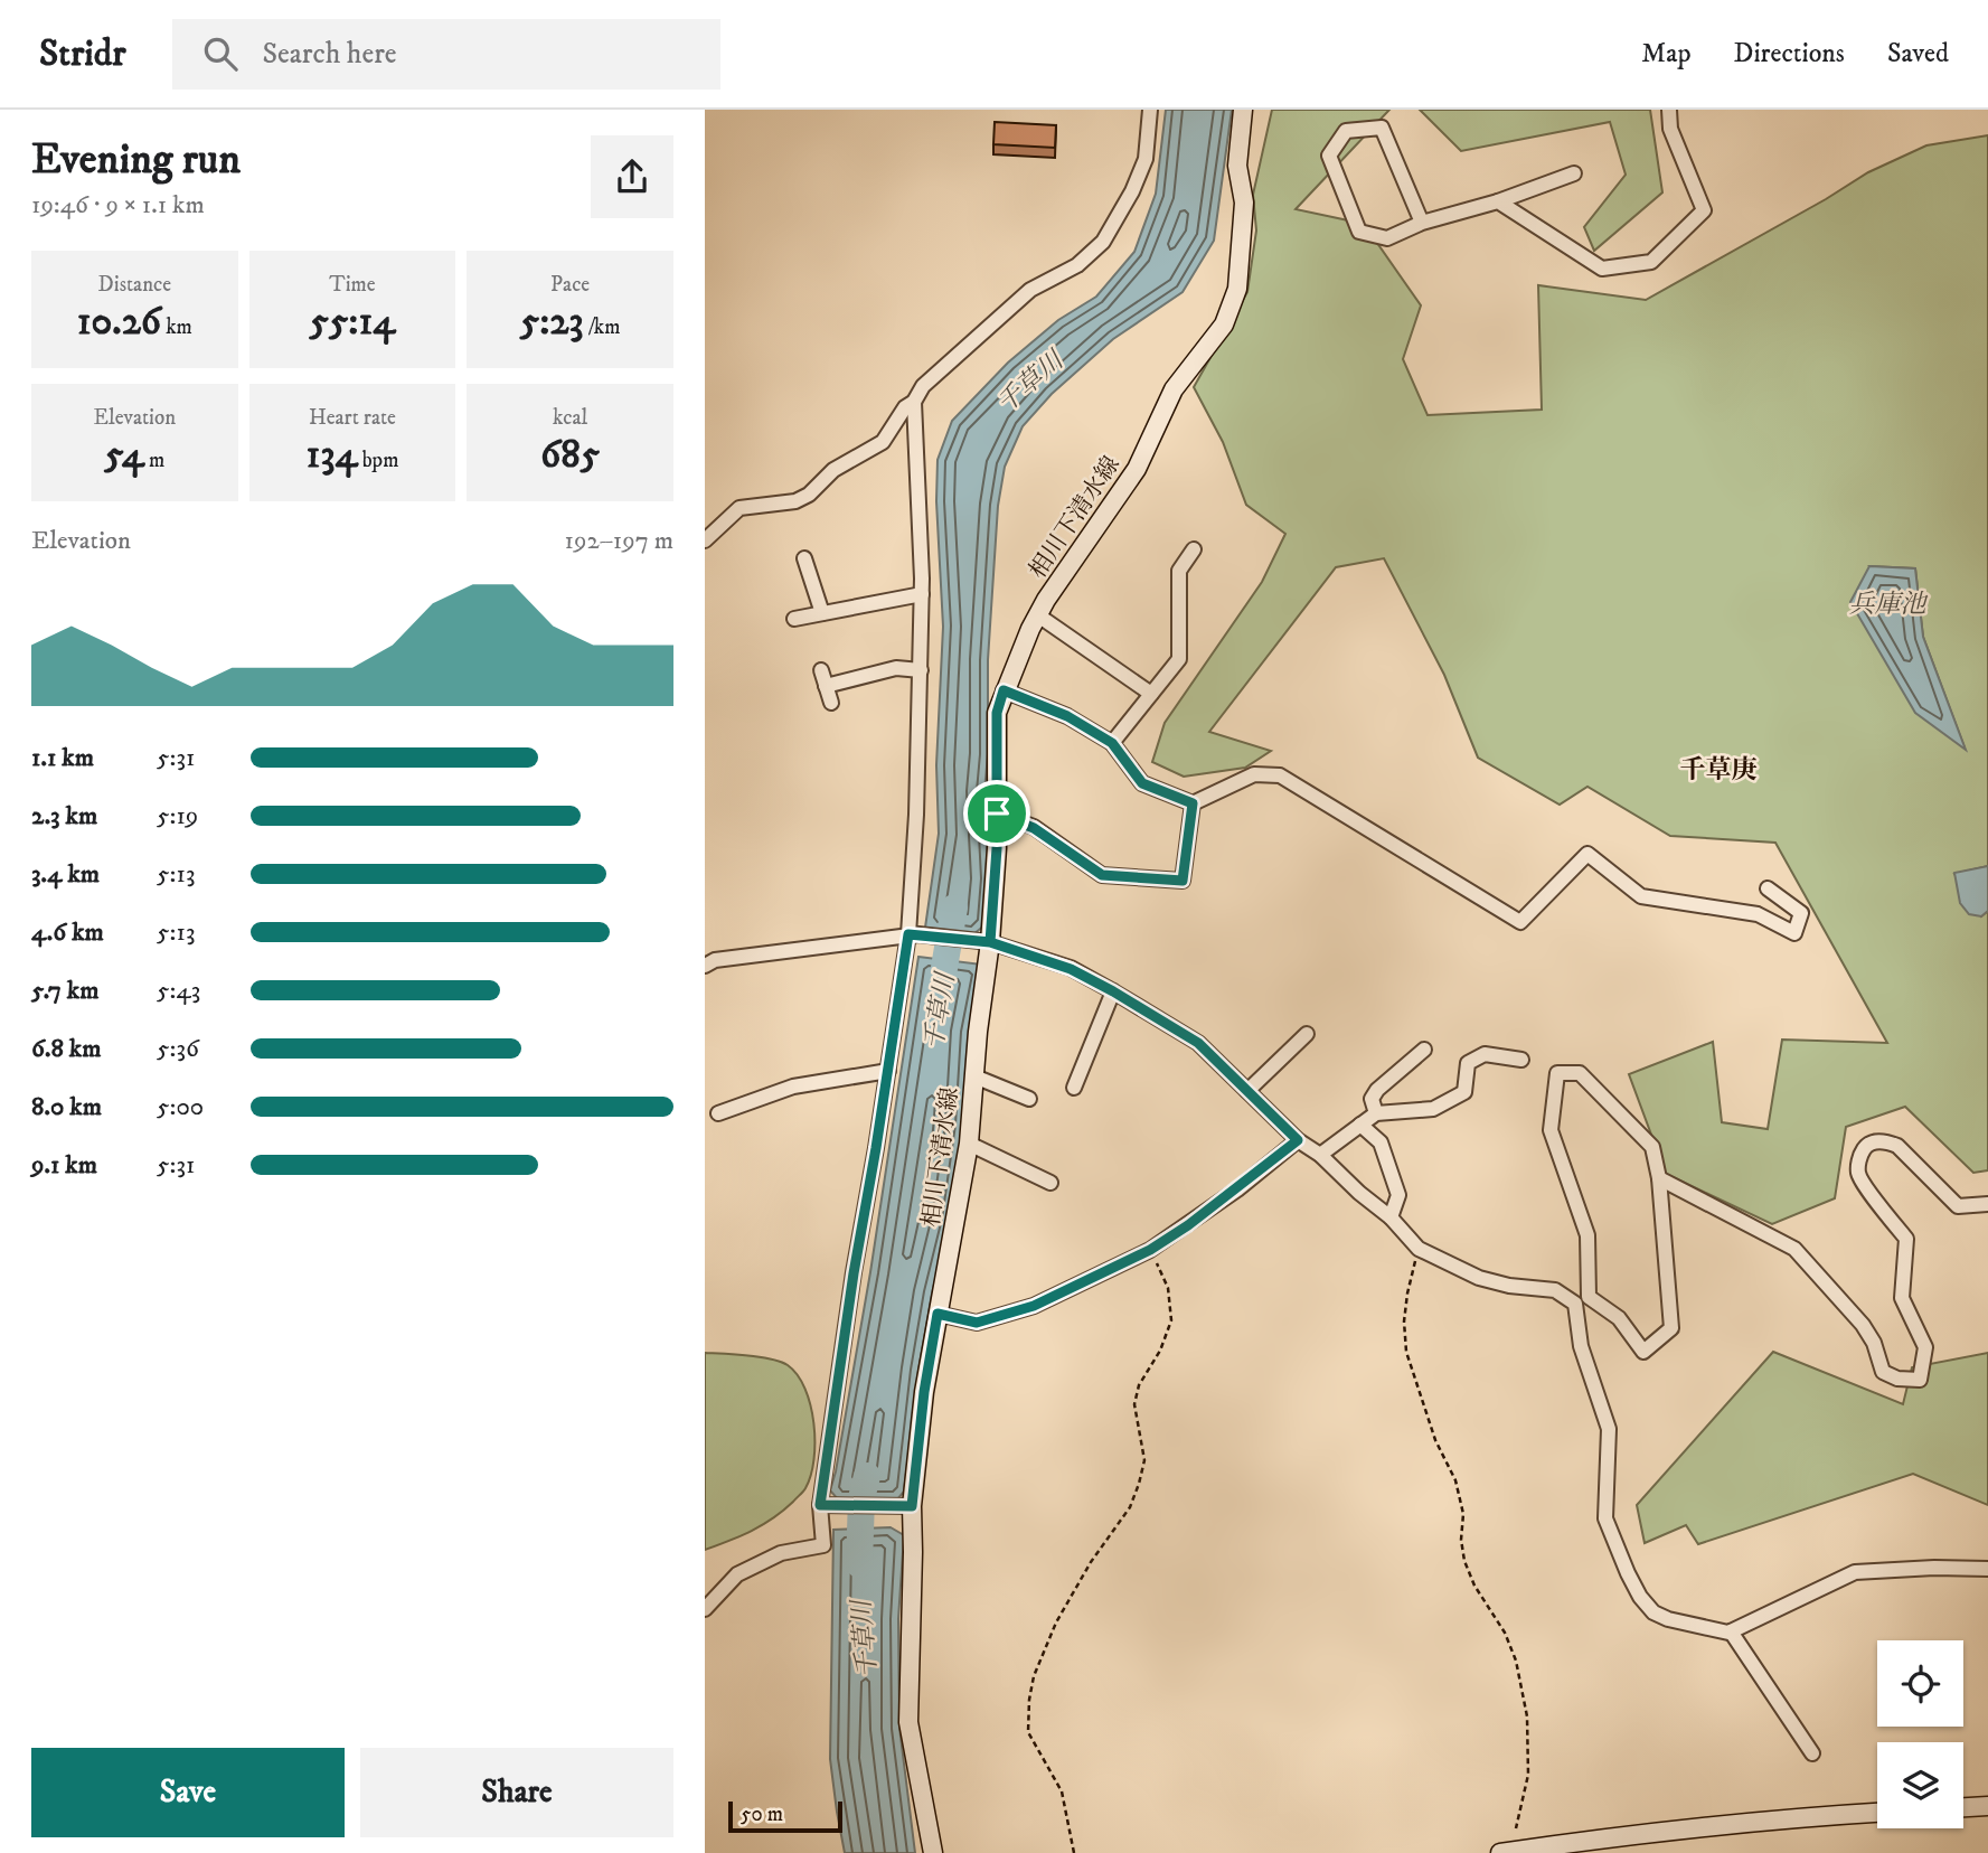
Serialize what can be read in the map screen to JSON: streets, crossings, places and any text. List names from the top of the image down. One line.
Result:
{"streets":{"main road":["相川下清水線"]},"districts":["千草庚"],"water":["千草川","兵庫池"],"scale_bar":"50 m","page":{"header":"Stridr","search":"Search here","nav":["Map","Directions","Saved"],"heading":["Evening run","19:46 · 9 × 1.1 km"],"stats":[["Distance","10.26 km"],["Time","55:14"],["Pace","5:23 /km"],["Elevation","54 m"],["Heart rate","134 bpm"],["kcal","685"]],"chart":["Elevation","192–197 m"],"list":[{"name":"1.1 km","note":"5:31"},{"name":"2.3 km","note":"5:19"},{"name":"3.4 km","note":"5:13"},{"name":"4.6 km","note":"5:13"},{"name":"5.7 km","note":"5:43"},{"name":"6.8 km","note":"5:36"},{"name":"8.0 km","note":"5:00"},{"name":"9.1 km","note":"5:31"}],"buttons":["Save","Share"],"scale":"50 m"}}
